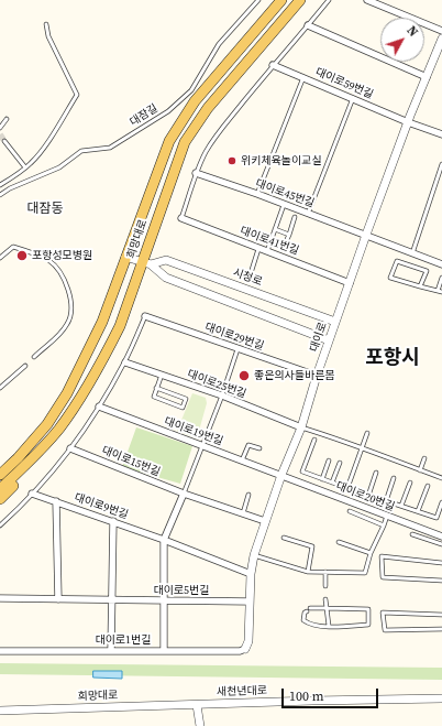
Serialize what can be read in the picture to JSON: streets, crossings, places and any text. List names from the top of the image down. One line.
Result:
{"streets":{"main road":["희망대로"],"street":["대이로59번길","대이로45번길","대이로41번길","시청로","대이로29번길","대이로","대이로25번길","대이로19번길","대이로15번길","대이로20번길","대이로9번길","대이로5번길","대이로1번길","새천년대로"],"lane":["대잠길"]},"crossings":[["대이로59번길","대이로"],["대이로45번길","대이로"],["희망대로","시청로"],["희망대로","새천년대로"],["대이로41번길","대이로"],["시청로","대이로"],["대이로29번길","대이로"],["대이로","대이로25번길"],["대이로","대이로19번길"],["대이로","대이로15번길"],["대이로","대이로20번길"],["대이로","대이로9번길"],["대이로","대이로5번길"],["대이로","대이로1번길"],["대이로19번길","대이로20번길"]],"districts":["대잠동","포항시"],"places":["위키체육놀이교실","포항성모병원","좋은의사들바른몸"],"scale_bar":"100 m","north":"top right"}
